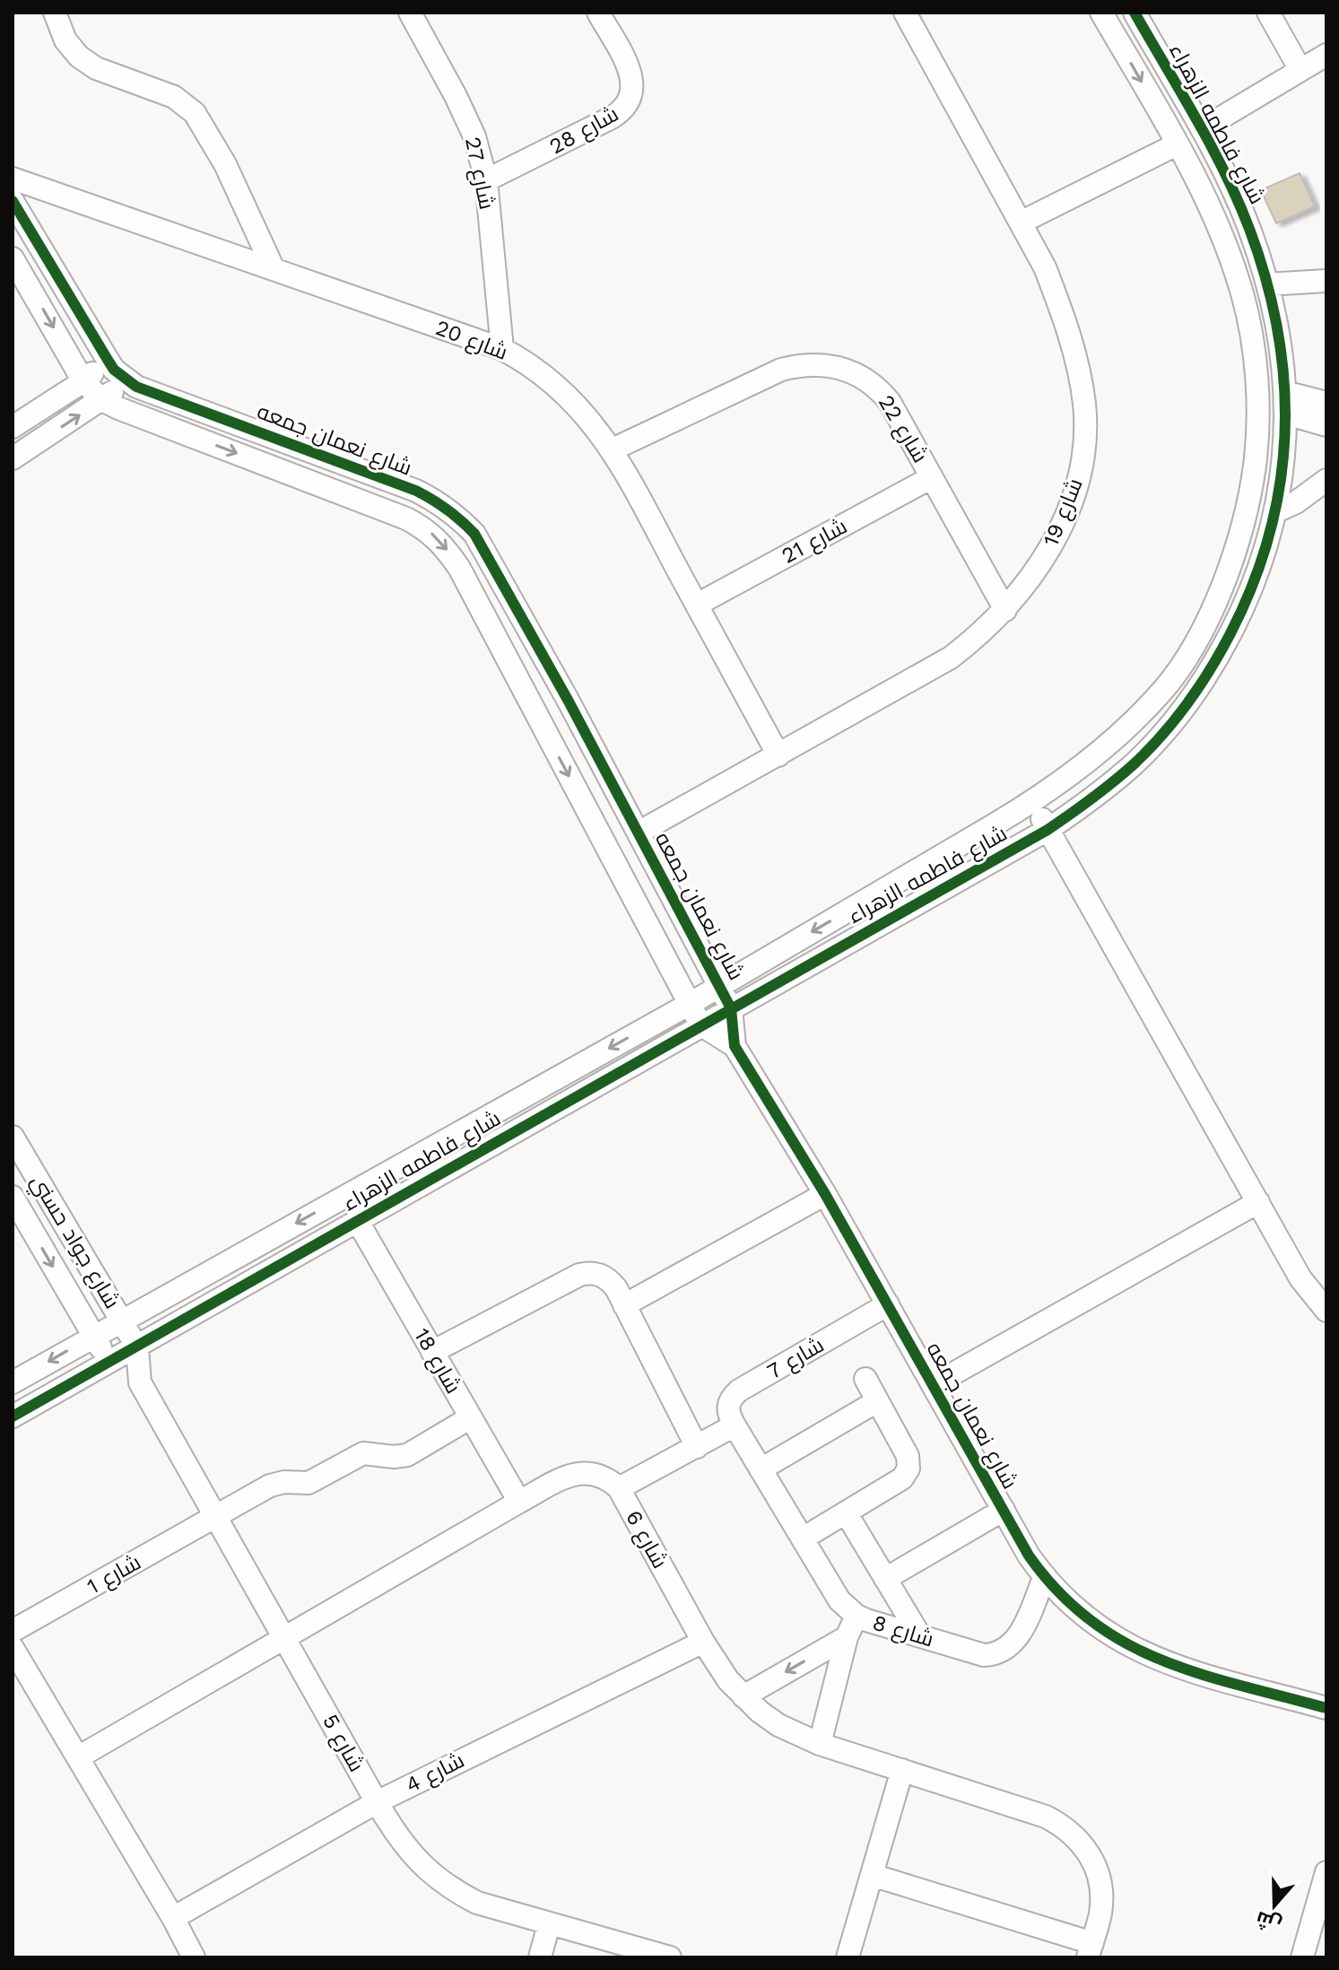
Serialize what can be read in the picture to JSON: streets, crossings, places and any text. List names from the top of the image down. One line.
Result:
{"streets":{"street":["شارع فاطمه الزهراء","شارع 28","شارع 27","شارع 20","شارع 22","شارع نعمان جمعه","شارع 19","شارع 21","شارع جواد حسني","شارع 7","شارع 18","شارع 6","شارع 1","شارع 8","شارع 5","شارع 4"]},"crossings":[["شارع فاطمه الزهراء","شارع نعمان جمعه"],["شارع فاطمه الزهراء","شارع جواد حسني"],["شارع فاطمه الزهراء","شارع 18"],["شارع فاطمه الزهراء","شارع 5"],["شارع 28","شارع 27"],["شارع 27","شارع 20"],["شارع 20","شارع 22"],["شارع 20","شارع 19"],["شارع 20","شارع 21"],["شارع 22","شارع 19"],["شارع 22","شارع 21"],["شارع نعمان جمعه","شارع 19"],["شارع نعمان جمعه","شارع 7"],["شارع نعمان جمعه","شارع 8"],["شارع جواد حسني","شارع 5"],["شارع 7","شارع 8"],["شارع 18","شارع 6"],["شارع 18","شارع 1"],["شارع 6","شارع 5"],["شارع 6","شارع 4"],["شارع 1","شارع 5"],["شارع 5","شارع 4"]],"north":"bottom"}
